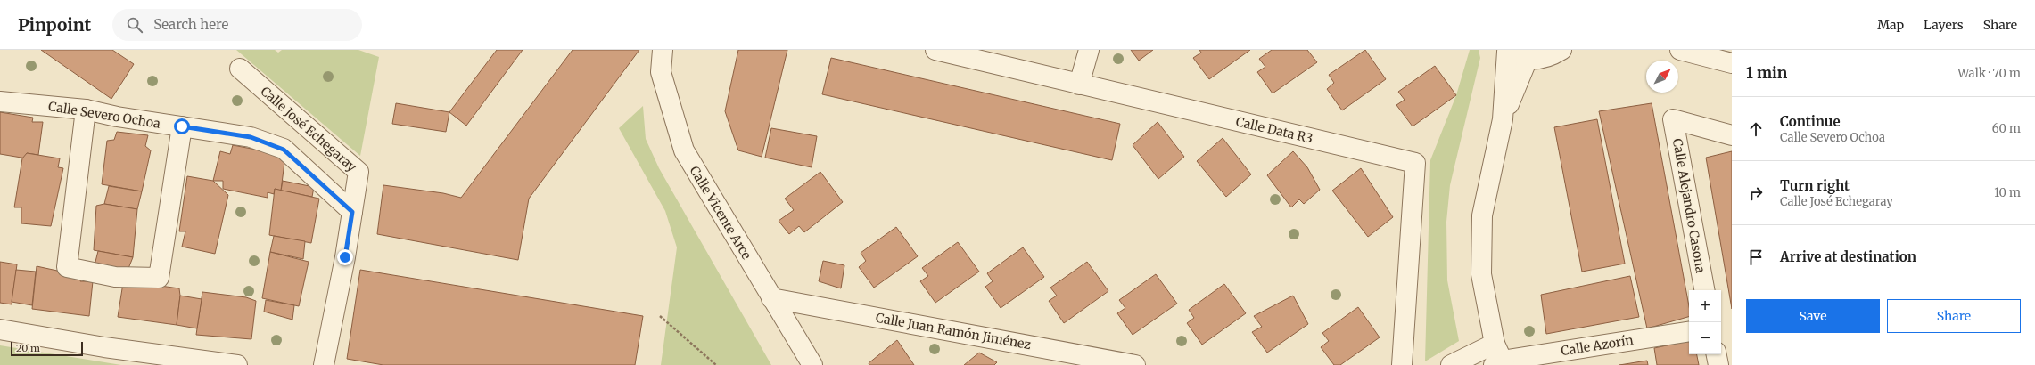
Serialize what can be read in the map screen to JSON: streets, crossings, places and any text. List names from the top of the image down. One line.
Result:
{"streets":{"street":["Calle Severo Ochoa","Calle José Echegaray","Calle Data R3","Calle Alejandro Casona","Calle Vicente Arce","Calle Juan Ramón Jiménez","Calle Azorín"]},"crossings":[["Calle Severo Ochoa","Calle José Echegaray"],["Calle Vicente Arce","Calle Juan Ramón Jiménez"]],"scale_bar":"20 m","north":"top right","page":{"header":"Pinpoint","search":"Search here","nav":["Map","Layers","Share"],"heading":["1 min","Walk · 70 m"],"list":[["Continue","Calle Severo Ochoa","60 m"],["Turn right","Calle José Echegaray","10 m"],"Arrive at destination"],"buttons":["Save","Share"],"map_buttons":["+","−"],"scale":"20 m"}}
